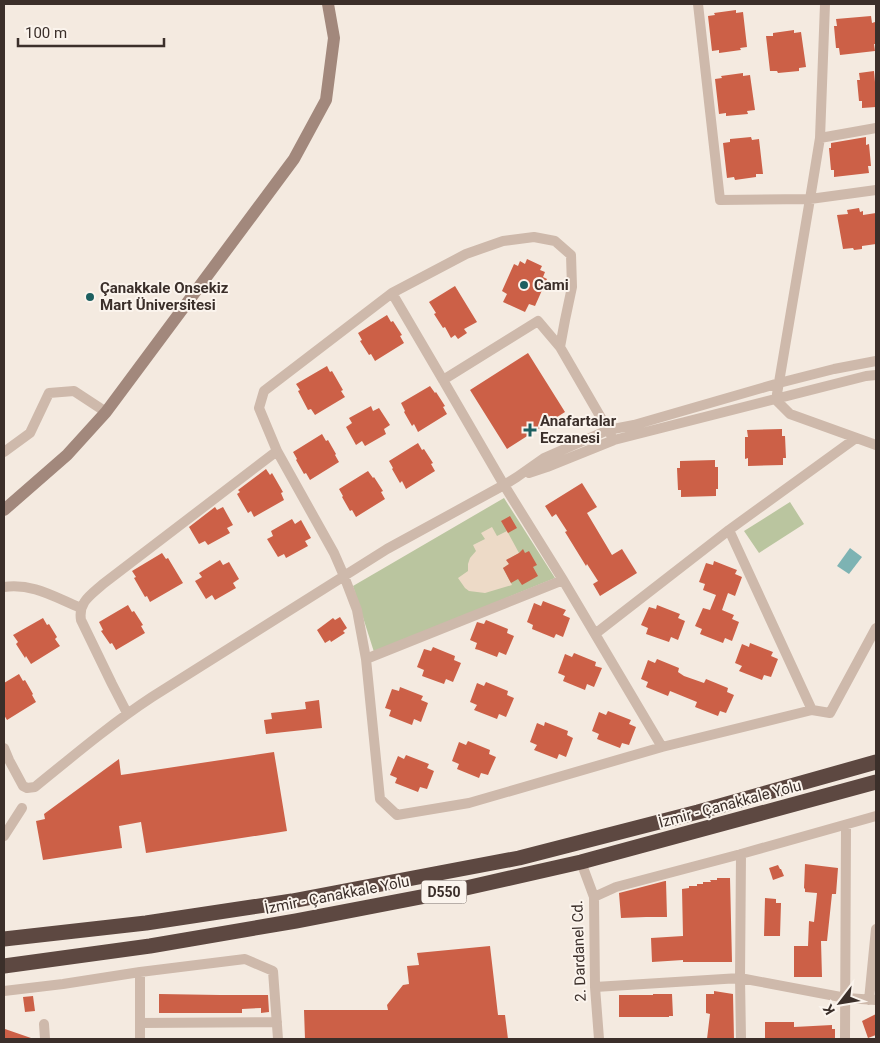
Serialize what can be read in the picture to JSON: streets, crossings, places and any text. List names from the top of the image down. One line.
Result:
{"streets":{"highway":["İzmir - Çanakkale Yolu","D550"],"street":["2. Dardanel Cd."]},"crossings":[["İzmir - Çanakkale Yolu","2. Dardanel Cd."]],"places":{"other":["Cami","Çanakkale Onsekiz Mart Üniversitesi"],"health":["Anafartalar Eczanesi"]},"scale_bar":"100 m","north":"bottom left"}
